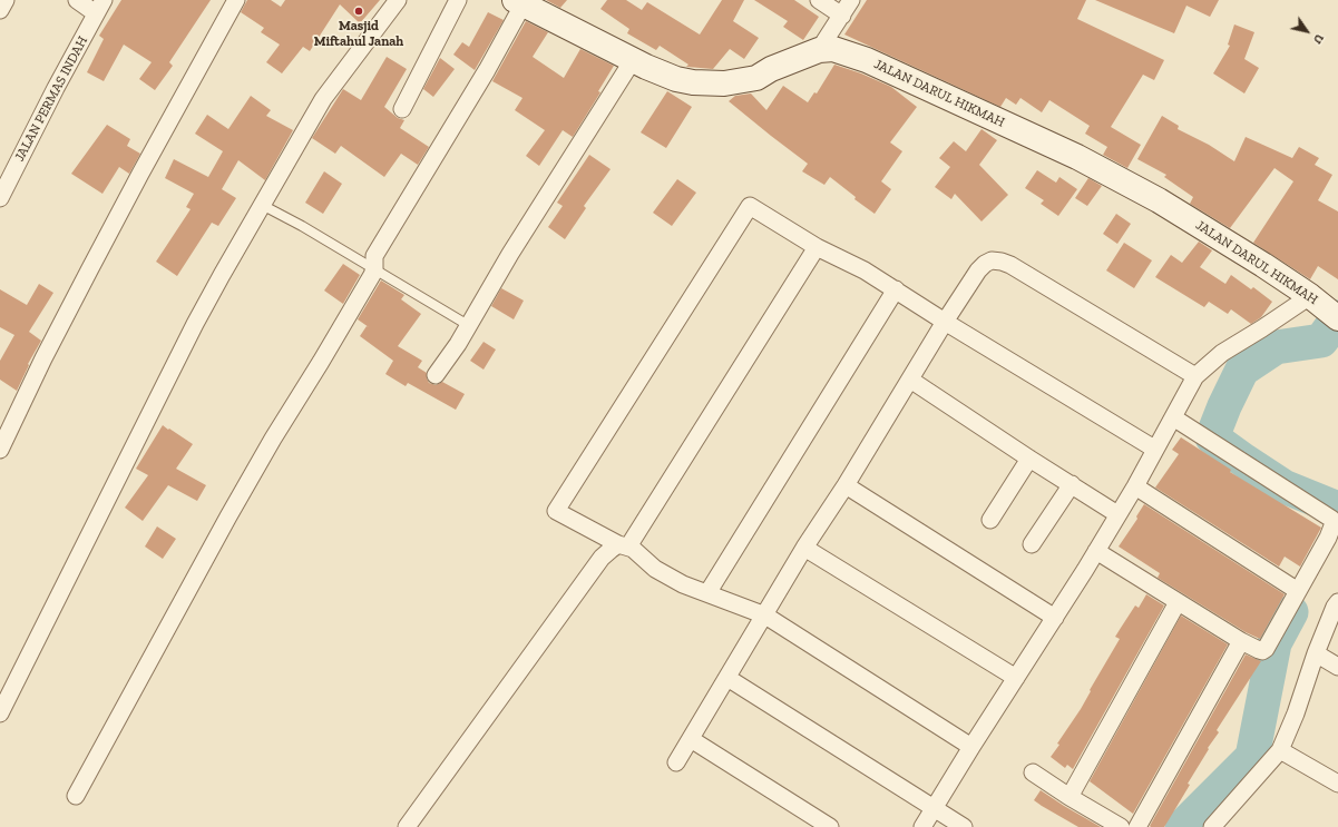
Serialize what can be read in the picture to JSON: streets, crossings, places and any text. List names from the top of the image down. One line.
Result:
{"streets":{"street":["JALAN DARUL HIKMAH","JALAN PERMAS INDAH"]},"places":["Masjid Miftahul Janah"],"north":"bottom right"}
